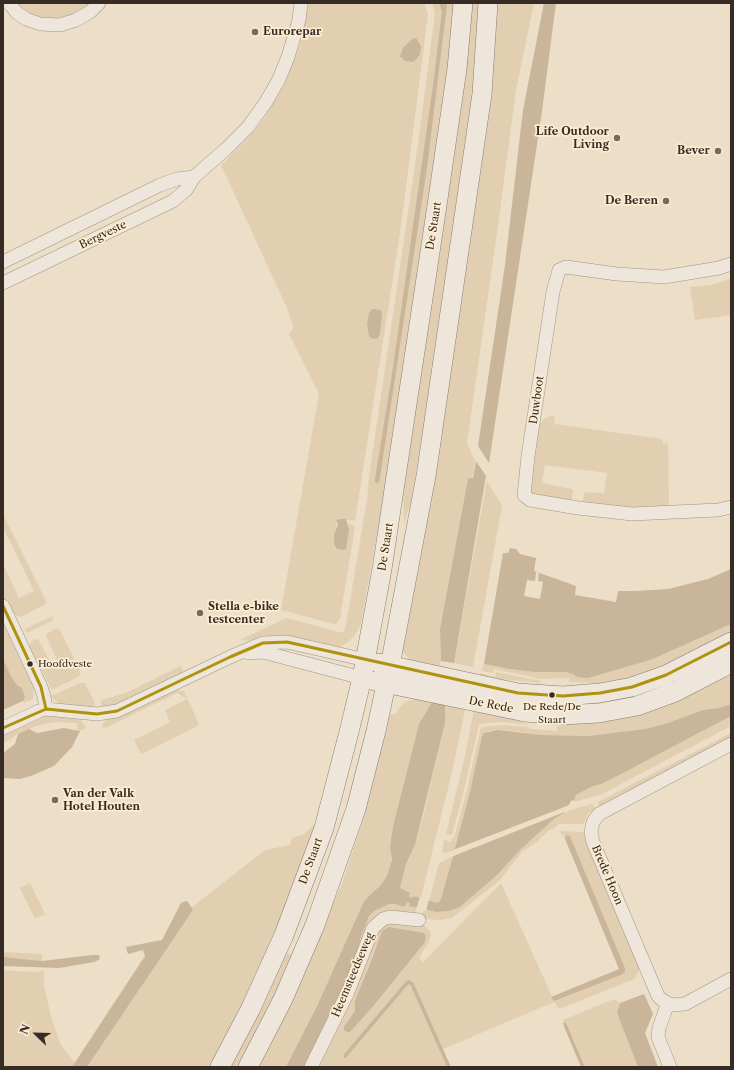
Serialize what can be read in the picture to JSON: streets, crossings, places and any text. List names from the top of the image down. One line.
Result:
{"streets":{"main road":["De Staart","De Rede"],"street":["Bergveste","Duwboot","Brede Hoon","Heemsteedseweg"]},"crossings":[["De Staart","De Rede"]],"places":["Eurorepar","Life Outdoor Living","Bever","De Beren","Stella e-bike testcenter","Hoofdveste","De Rede/De Staart","Van der Valk Hotel Houten"],"north":"top left"}
